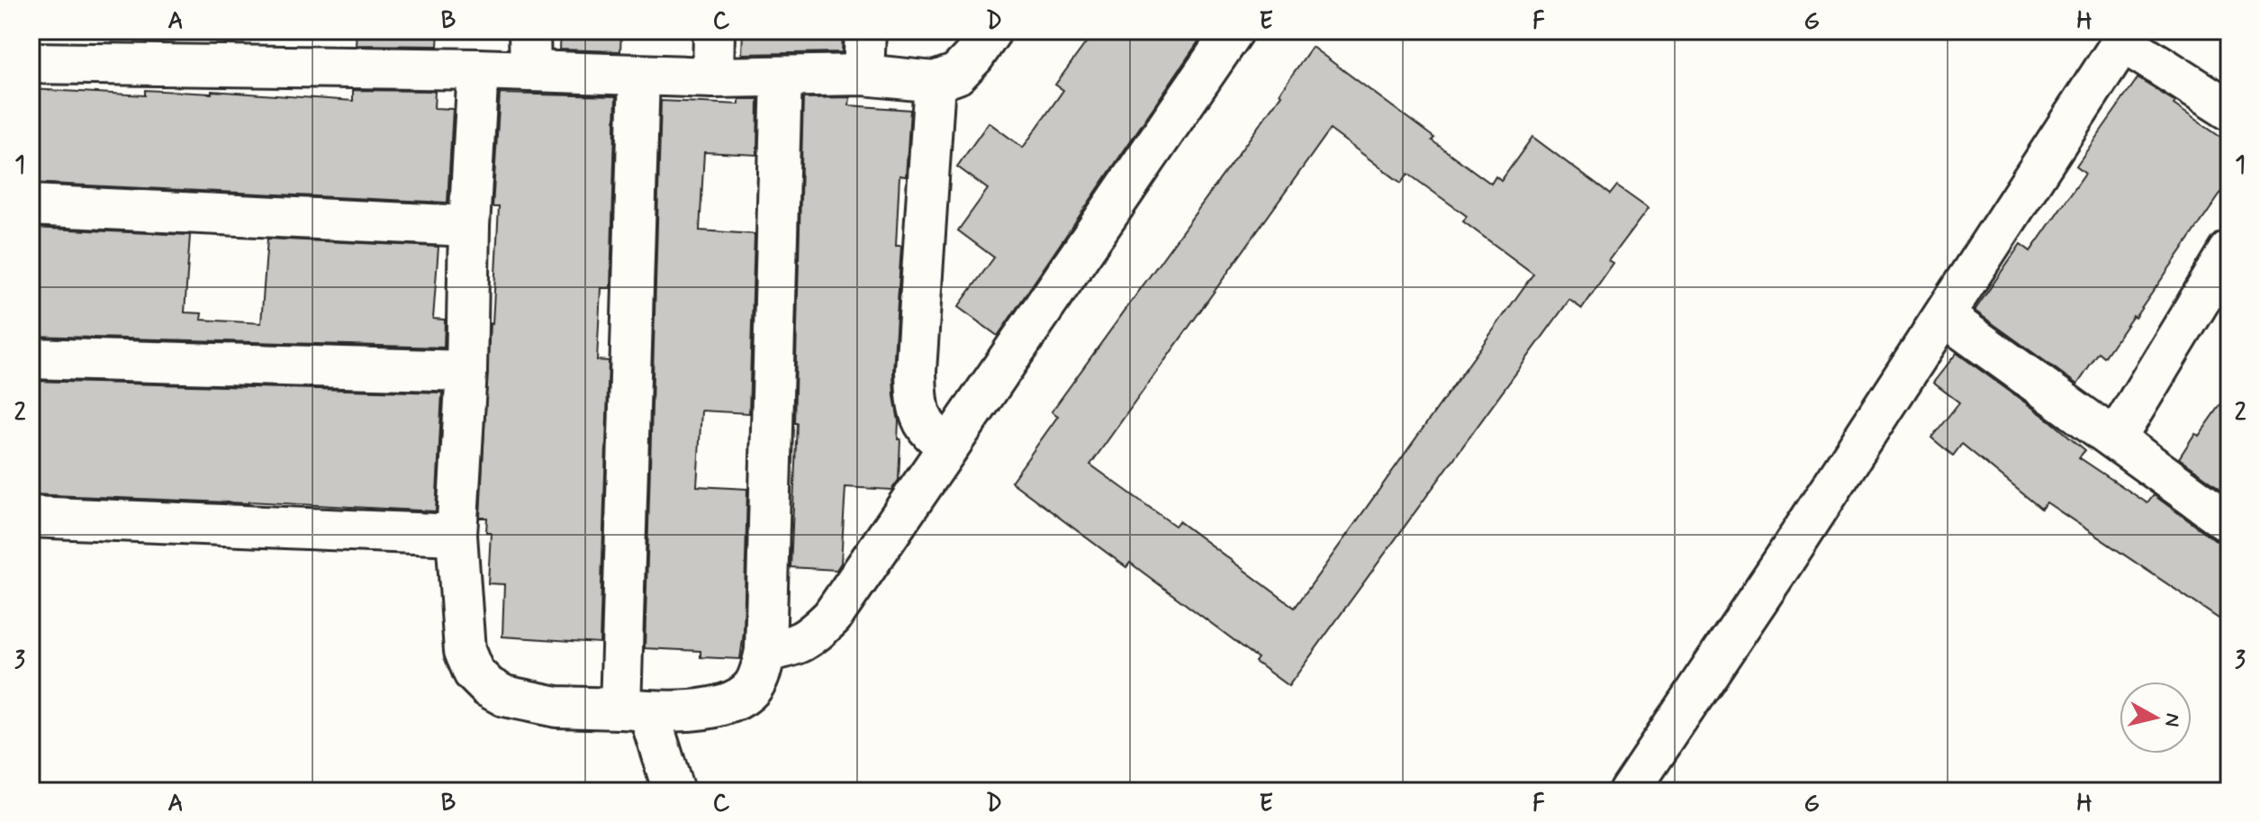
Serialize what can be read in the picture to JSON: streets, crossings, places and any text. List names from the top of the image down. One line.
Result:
{"north":"right","grid":{"columns":["A","B","C","D","E","F","G","H"],"rows":["1","2","3"]}}
